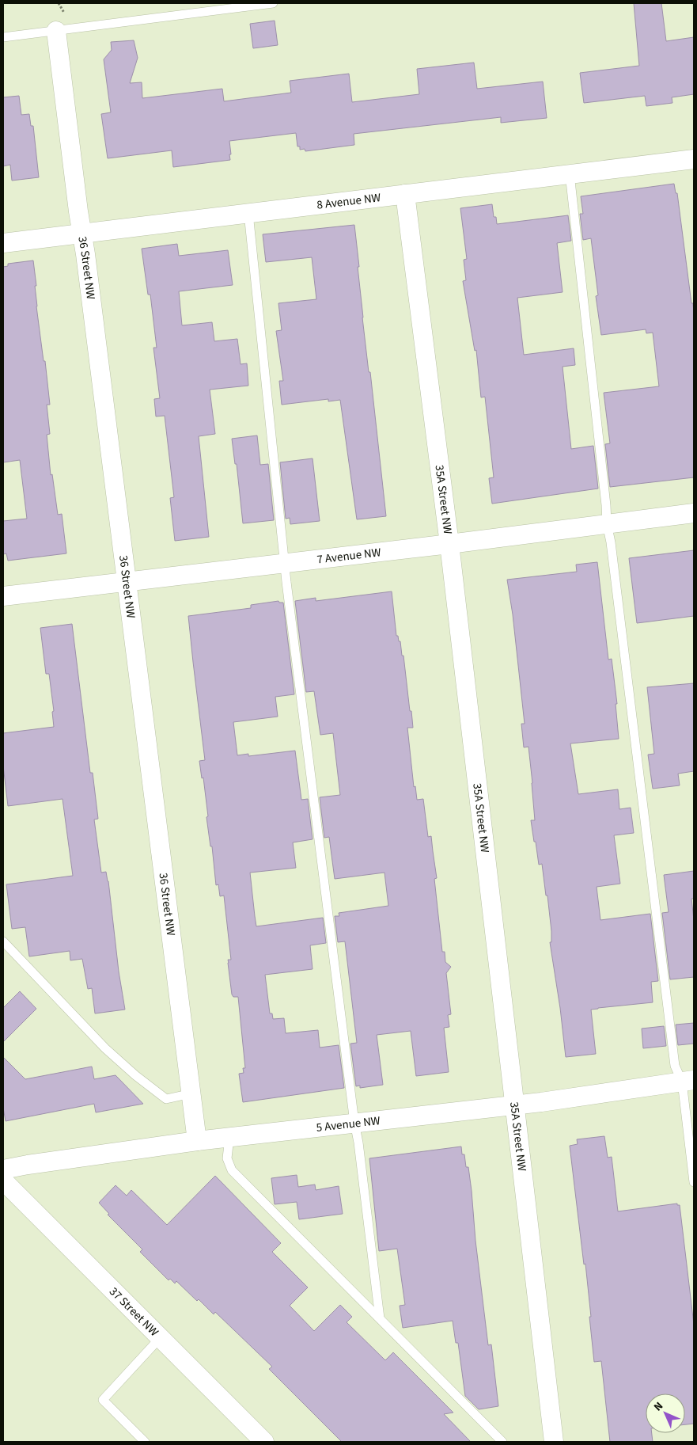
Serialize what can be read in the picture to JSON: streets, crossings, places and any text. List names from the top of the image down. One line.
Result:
{"streets":{"street":["8 Avenue NW","36 Street NW","35A Street NW","7 Avenue NW","5 Avenue NW","37 Street NW"]},"crossings":[["8 Avenue NW","36 Street NW"],["8 Avenue NW","35A Street NW"],["36 Street NW","7 Avenue NW"],["36 Street NW","5 Avenue NW"],["35A Street NW","7 Avenue NW"],["35A Street NW","5 Avenue NW"]],"north":"top left"}
